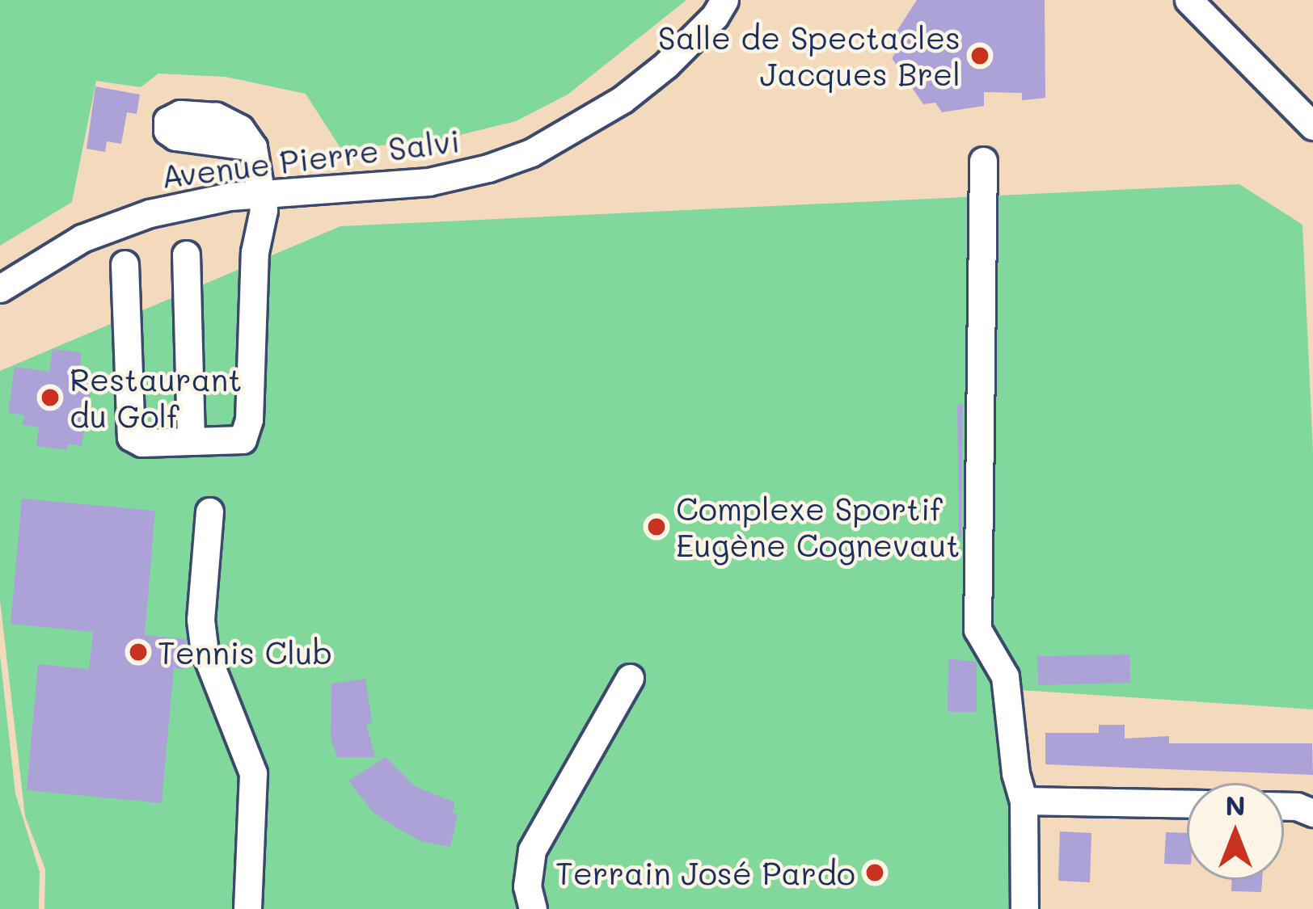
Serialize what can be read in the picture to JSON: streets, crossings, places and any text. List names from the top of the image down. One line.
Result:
{"streets":{"street":["Avenue Pierre Salvi"]},"places":["Salle de Spectacles Jacques Brel","Restaurant du Golf","Complexe Sportif Eugène Cognevaut","Tennis Club","Terrain José Pardo"],"north":"top"}
